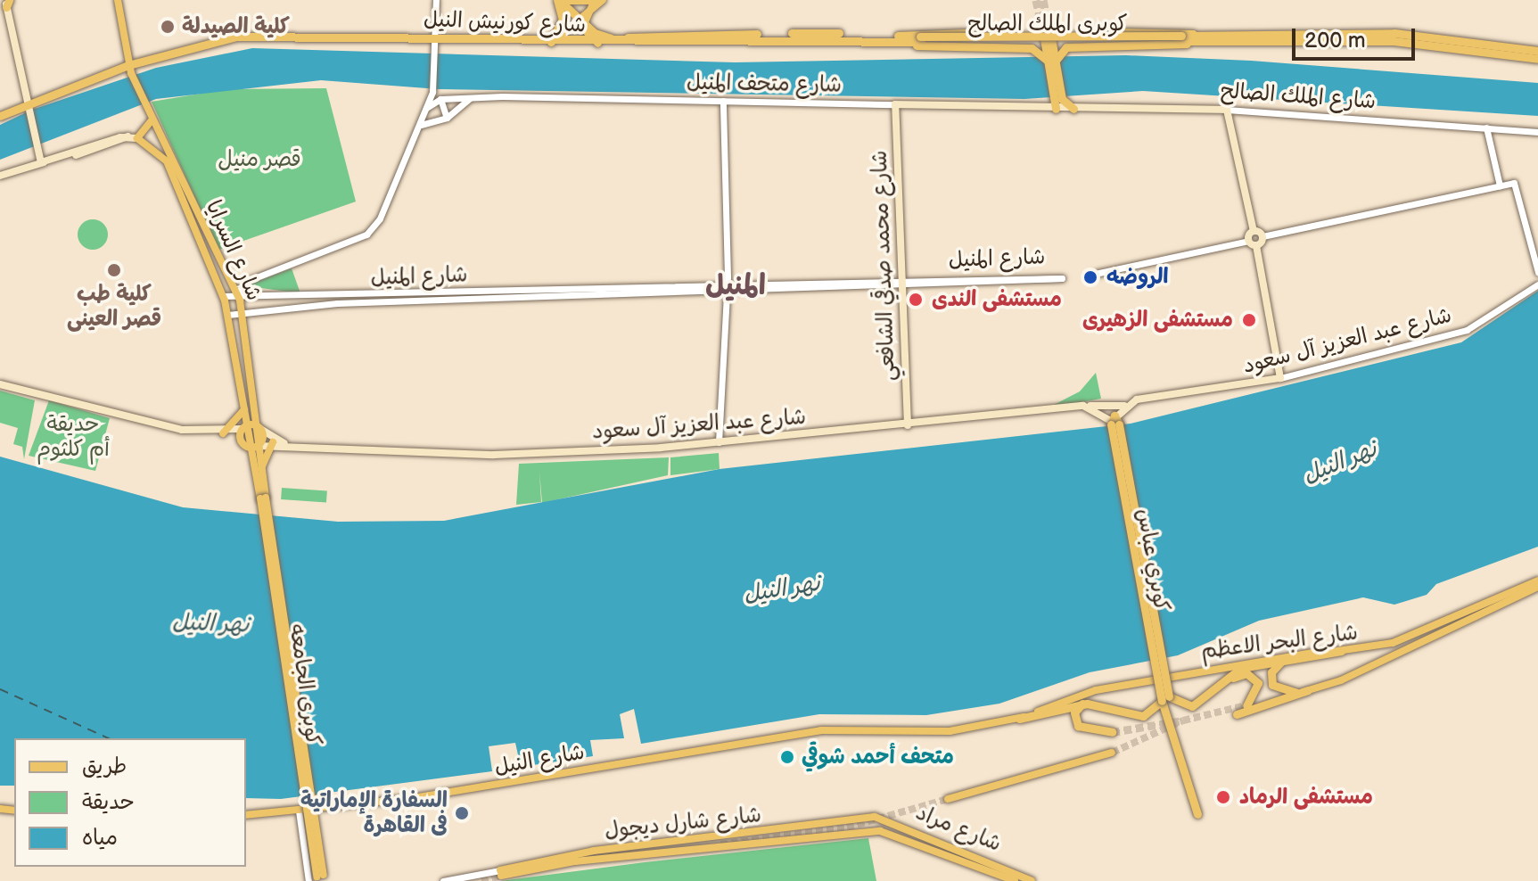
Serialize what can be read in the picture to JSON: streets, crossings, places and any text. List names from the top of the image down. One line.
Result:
{"streets":{"highway":["شارع كورنيش النيل","كوبرى الملك الصالح","كوبري عباس"],"main road":["شارع متحف المنيل","شارع الملك الصالح","شارع السرايا","شارع محمد صدقي الشافعي","شارع عبد العزيز آل سعود","شارع البحر الاعظم","كوبرى الجامعه","شارع النيل","شارع شارل ديجول","شارع مراد"],"street":["شارع المنيل"]},"crossings":[["شارع كورنيش النيل","كوبرى الملك الصالح"],["شارع كورنيش النيل","شارع السرايا"],["شارع متحف المنيل","شارع محمد صدقي الشافعي"],["شارع السرايا","شارع المنيل"],["شارع السرايا","شارع عبد العزيز آل سعود"],["شارع السرايا","كوبرى الجامعه"],["شارع المنيل","شارع محمد صدقي الشافعي"],["شارع محمد صدقي الشافعي","شارع عبد العزيز آل سعود"],["شارع البحر الاعظم","شارع النيل"],["شارع شارل ديجول","شارع مراد"]],"districts":["المنيل"],"water":["نهر النيل"],"parks":["قصر منيل","حديقة أم كلثوم"],"places":["كلية الصيدلة","كلية طب قصر العينى","الروضه","مستشفى الندى","مستشفى الزهيرى","متحف أحمد شوقي","مستشفى الرماد","السفارة الإماراتية فى القاهرة"],"legend":["طريق","حديقة","مياه"],"scale_bar":"200 m"}
